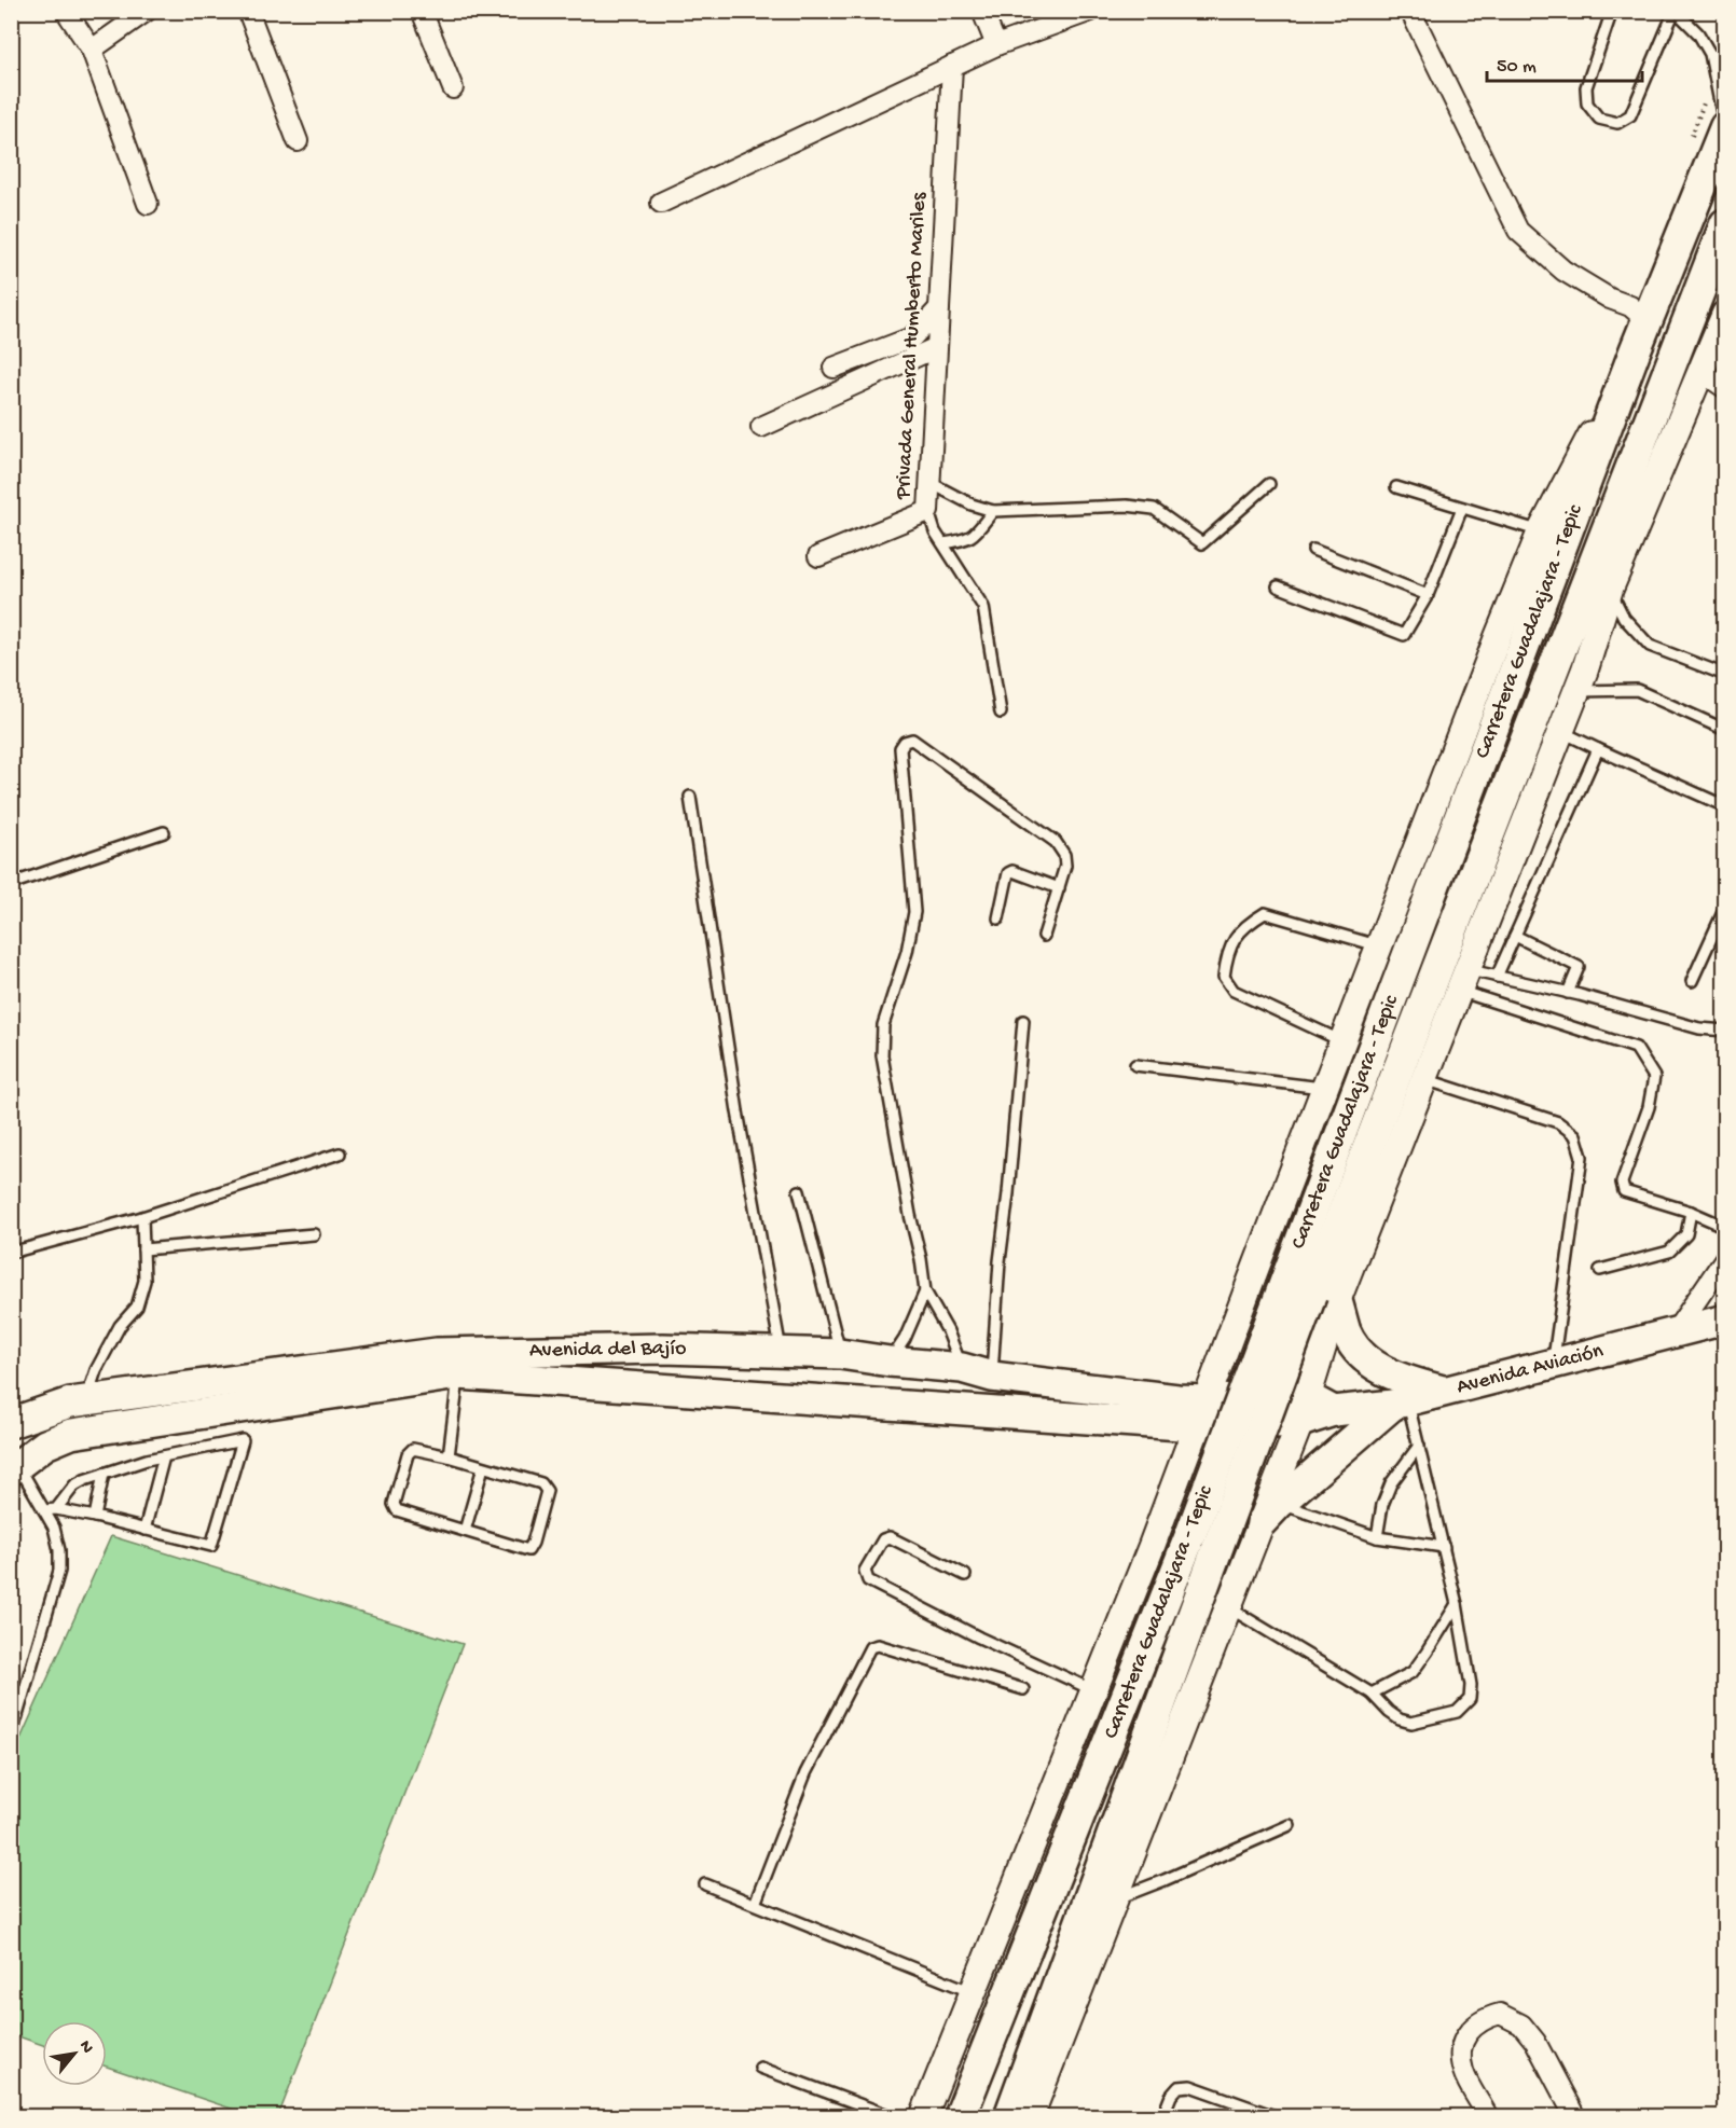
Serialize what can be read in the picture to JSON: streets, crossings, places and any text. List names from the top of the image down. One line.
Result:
{"streets":{"highway":["Carretera Guadalajara - Tepic"],"main road":["Avenida del Bajío","Avenida Aviación"],"street":["Privada General Humberto Mariles"]},"crossings":[["Avenida del Bajío","Avenida Aviación"]],"scale_bar":"50 m","north":"top right"}
